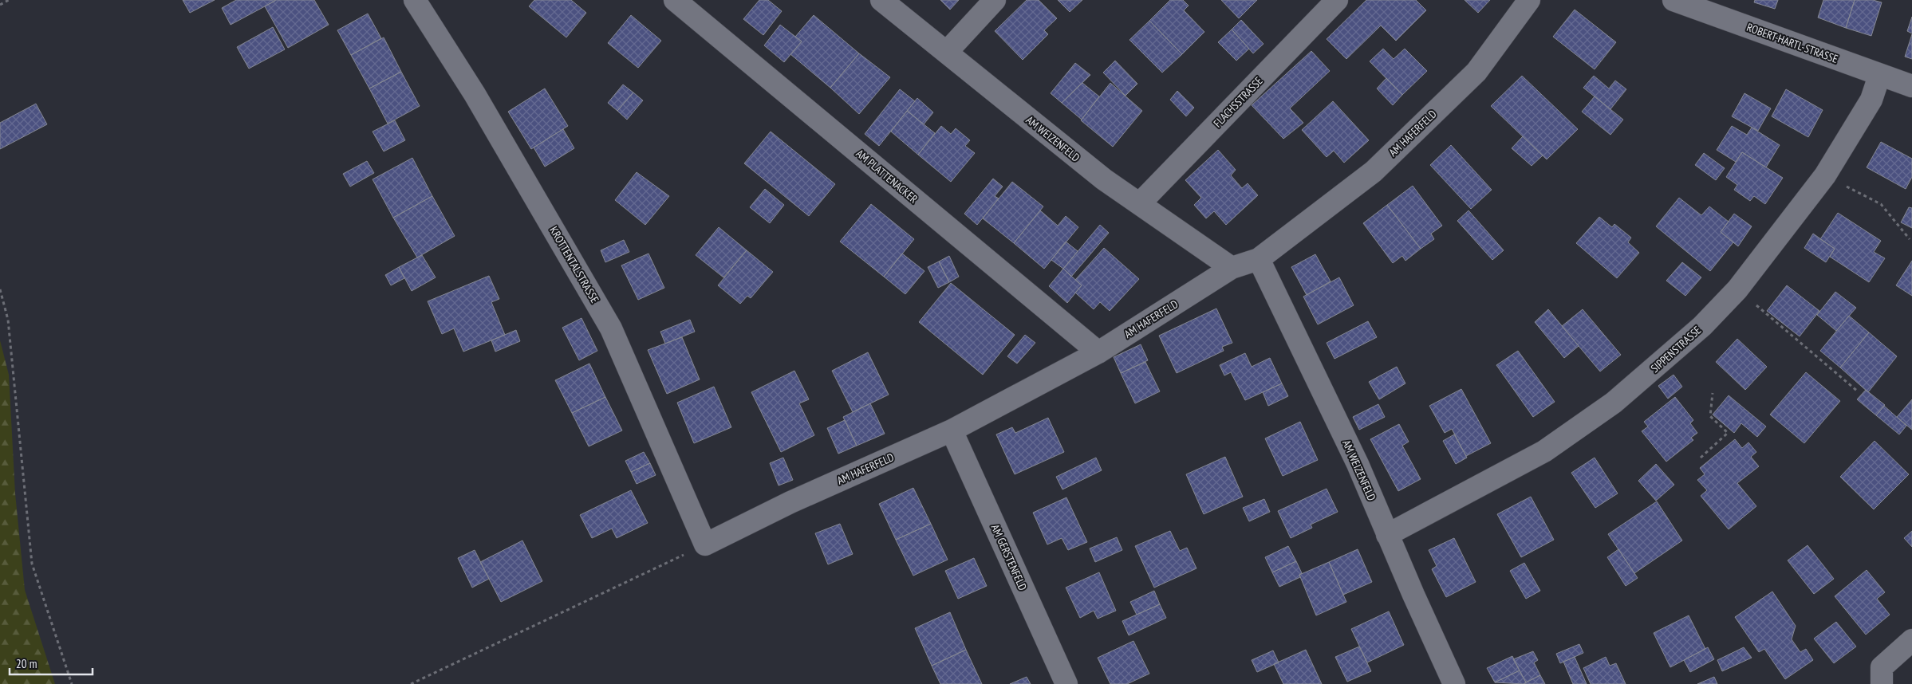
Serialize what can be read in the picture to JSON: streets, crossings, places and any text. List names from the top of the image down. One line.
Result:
{"streets":{"street":["ROBERT-HARTL-STRASSE","FLACHSSTRASSE","AM HAFERFELD","AM WEIZENFELD","AM PLATTENACKER","KROTTENTALSTRASSE","SIPPENSTRASSE","AM GERSTENFELD"]},"crossings":[["ROBERT-HARTL-STRASSE","SIPPENSTRASSE"],["FLACHSSTRASSE","AM WEIZENFELD"],["AM HAFERFELD","AM WEIZENFELD"],["AM HAFERFELD","AM PLATTENACKER"],["AM HAFERFELD","KROTTENTALSTRASSE"],["AM HAFERFELD","AM GERSTENFELD"],["AM WEIZENFELD","SIPPENSTRASSE"]],"scale_bar":"20 m"}
